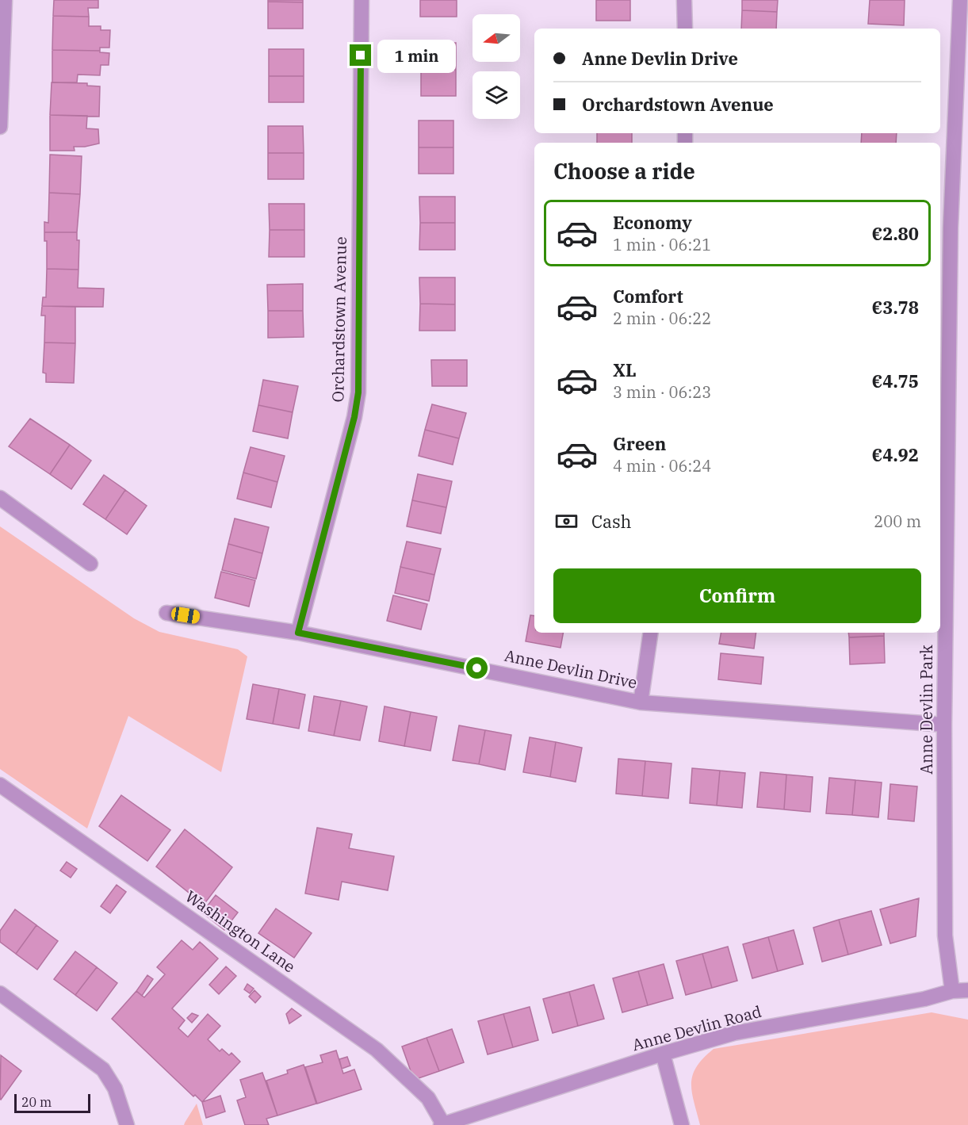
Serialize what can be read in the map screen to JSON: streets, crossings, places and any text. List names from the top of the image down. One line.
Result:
{"streets":{"street":["Orchardstown Avenue","Anne Devlin Drive","Anne Devlin Park","Washington Lane","Anne Devlin Road"]},"crossings":[["Orchardstown Avenue","Anne Devlin Drive"],["Anne Devlin Drive","Anne Devlin Park"],["Anne Devlin Park","Anne Devlin Road"],["Washington Lane","Anne Devlin Road"]],"scale_bar":"20 m","north":"left","page":{"banner":["Anne Devlin Drive","Orchardstown Avenue"],"bubble":"1 min","heading":"Choose a ride","list":[{"name":"Economy","note":"1 min · 06:21","value":"€2.80"},{"name":"Comfort","note":"2 min · 06:22","value":"€3.78"},{"name":"XL","note":"3 min · 06:23","value":"€4.75"},{"name":"Green","note":"4 min · 06:24","value":"€4.92"}],"pay":["Cash","200 m"],"buttons":"Confirm","scale":"20 m"}}
